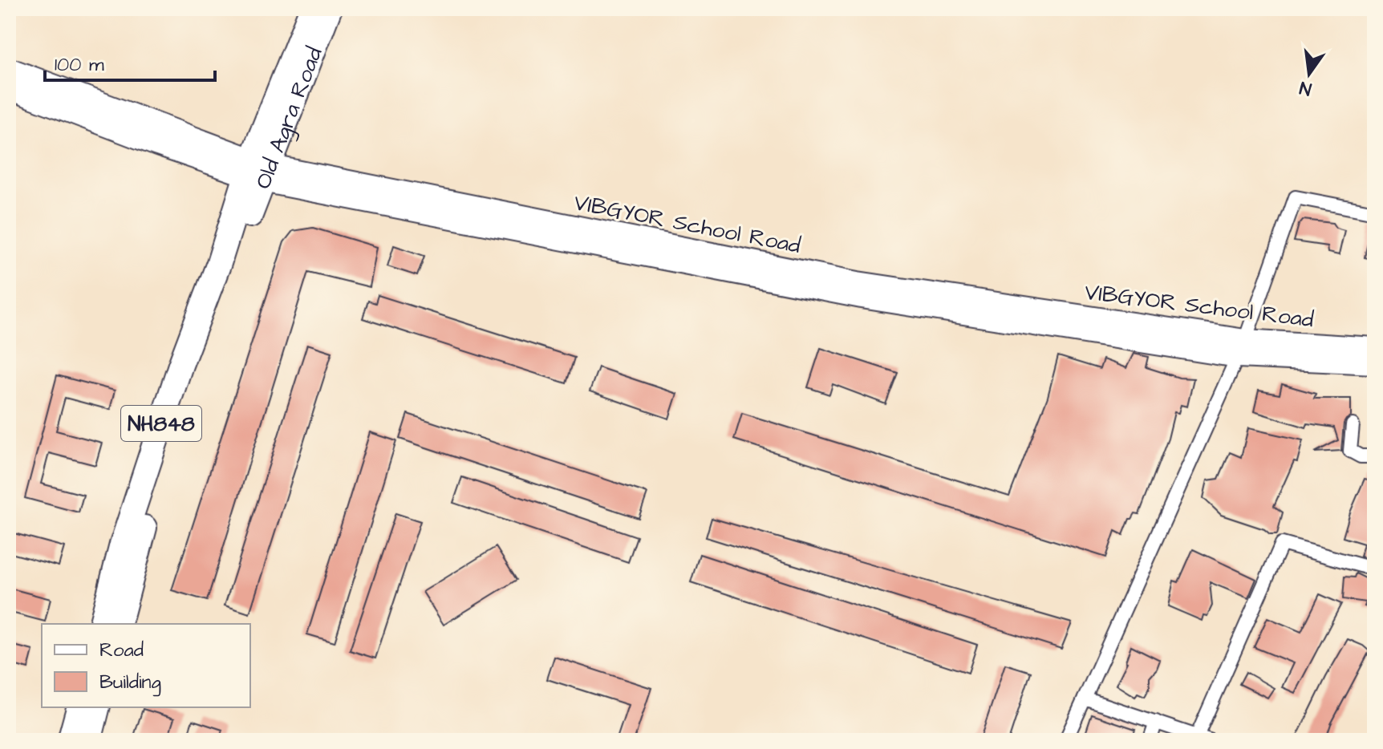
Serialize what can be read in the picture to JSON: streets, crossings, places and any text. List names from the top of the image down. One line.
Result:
{"streets":{"highway":["Old Agra Road","NH848"],"main road":["VIBGYOR School Road"]},"crossings":[["Old Agra Road","VIBGYOR School Road"],["Old Agra Road","NH848"],["VIBGYOR School Road","NH848"]],"legend":["Road","Building"],"scale_bar":"100 m","north":"bottom"}
